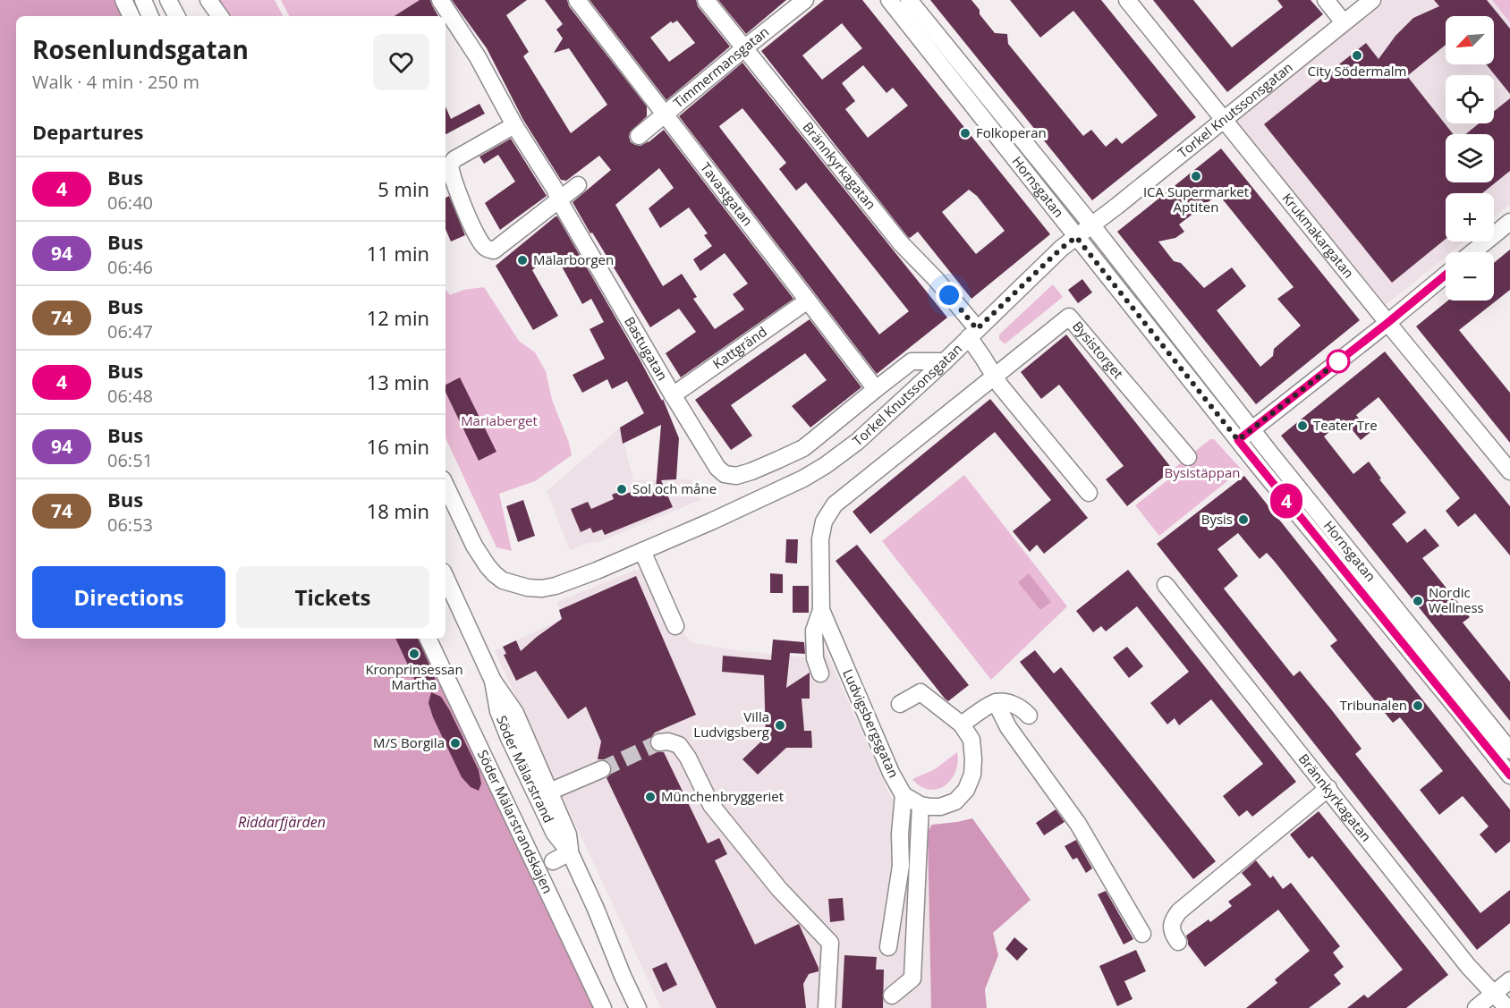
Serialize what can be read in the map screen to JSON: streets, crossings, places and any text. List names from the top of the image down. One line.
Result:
{"streets":{"street":["Timmermansgatan","Torkel Knutssonsgatan","Brännkyrkagatan","Hornsgatan","Tavastgatan","Krukmakargatan","Bastugatan","Kattgränd","Bysistorget","Ludvigsbergsgatan","Söder Mälarstrand","Söder Mälarstrandskajen"]},"crossings":[["Timmermansgatan","Brännkyrkagatan"],["Timmermansgatan","Tavastgatan"],["Torkel Knutssonsgatan","Brännkyrkagatan"],["Torkel Knutssonsgatan","Hornsgatan"],["Torkel Knutssonsgatan","Krukmakargatan"],["Torkel Knutssonsgatan","Bastugatan"],["Brännkyrkagatan","Bysistorget"],["Brännkyrkagatan","Ludvigsbergsgatan"],["Tavastgatan","Bastugatan"],["Tavastgatan","Kattgränd"],["Bastugatan","Kattgränd"],["Bysistorget","Ludvigsbergsgatan"]],"water":["Riddarfjärden"],"parks":["Mariaberget","Bysistäppan"],"places":["City Södermalm","Folkoperan","ICA Supermarket Aptiten","Mälarborgen","Teater Tre","Sol och måne","Bysis","Nordic Wellness","Kronprinsessan Martha","Tribunalen","Villa Ludvigsberg","M/S Borgila","Münchenbryggeriet"],"lines":["bus line 4"],"north":"bottom left","page":{"on_map":"4","map_buttons":["+","−"],"heading":[["Rosenlundsgatan","Walk · 4 min · 250 m"],"Departures"],"list":[{"mark":"4","name":"Bus","note":"06:40","value":"5 min"},{"mark":"94","name":"Bus","note":"06:46","value":"11 min"},{"mark":"74","name":"Bus","note":"06:47","value":"12 min"},{"mark":"4","name":"Bus","note":"06:48","value":"13 min"},{"mark":"94","name":"Bus","note":"06:51","value":"16 min"},{"mark":"74","name":"Bus","note":"06:53","value":"18 min"}],"buttons":["Directions","Tickets"]}}
